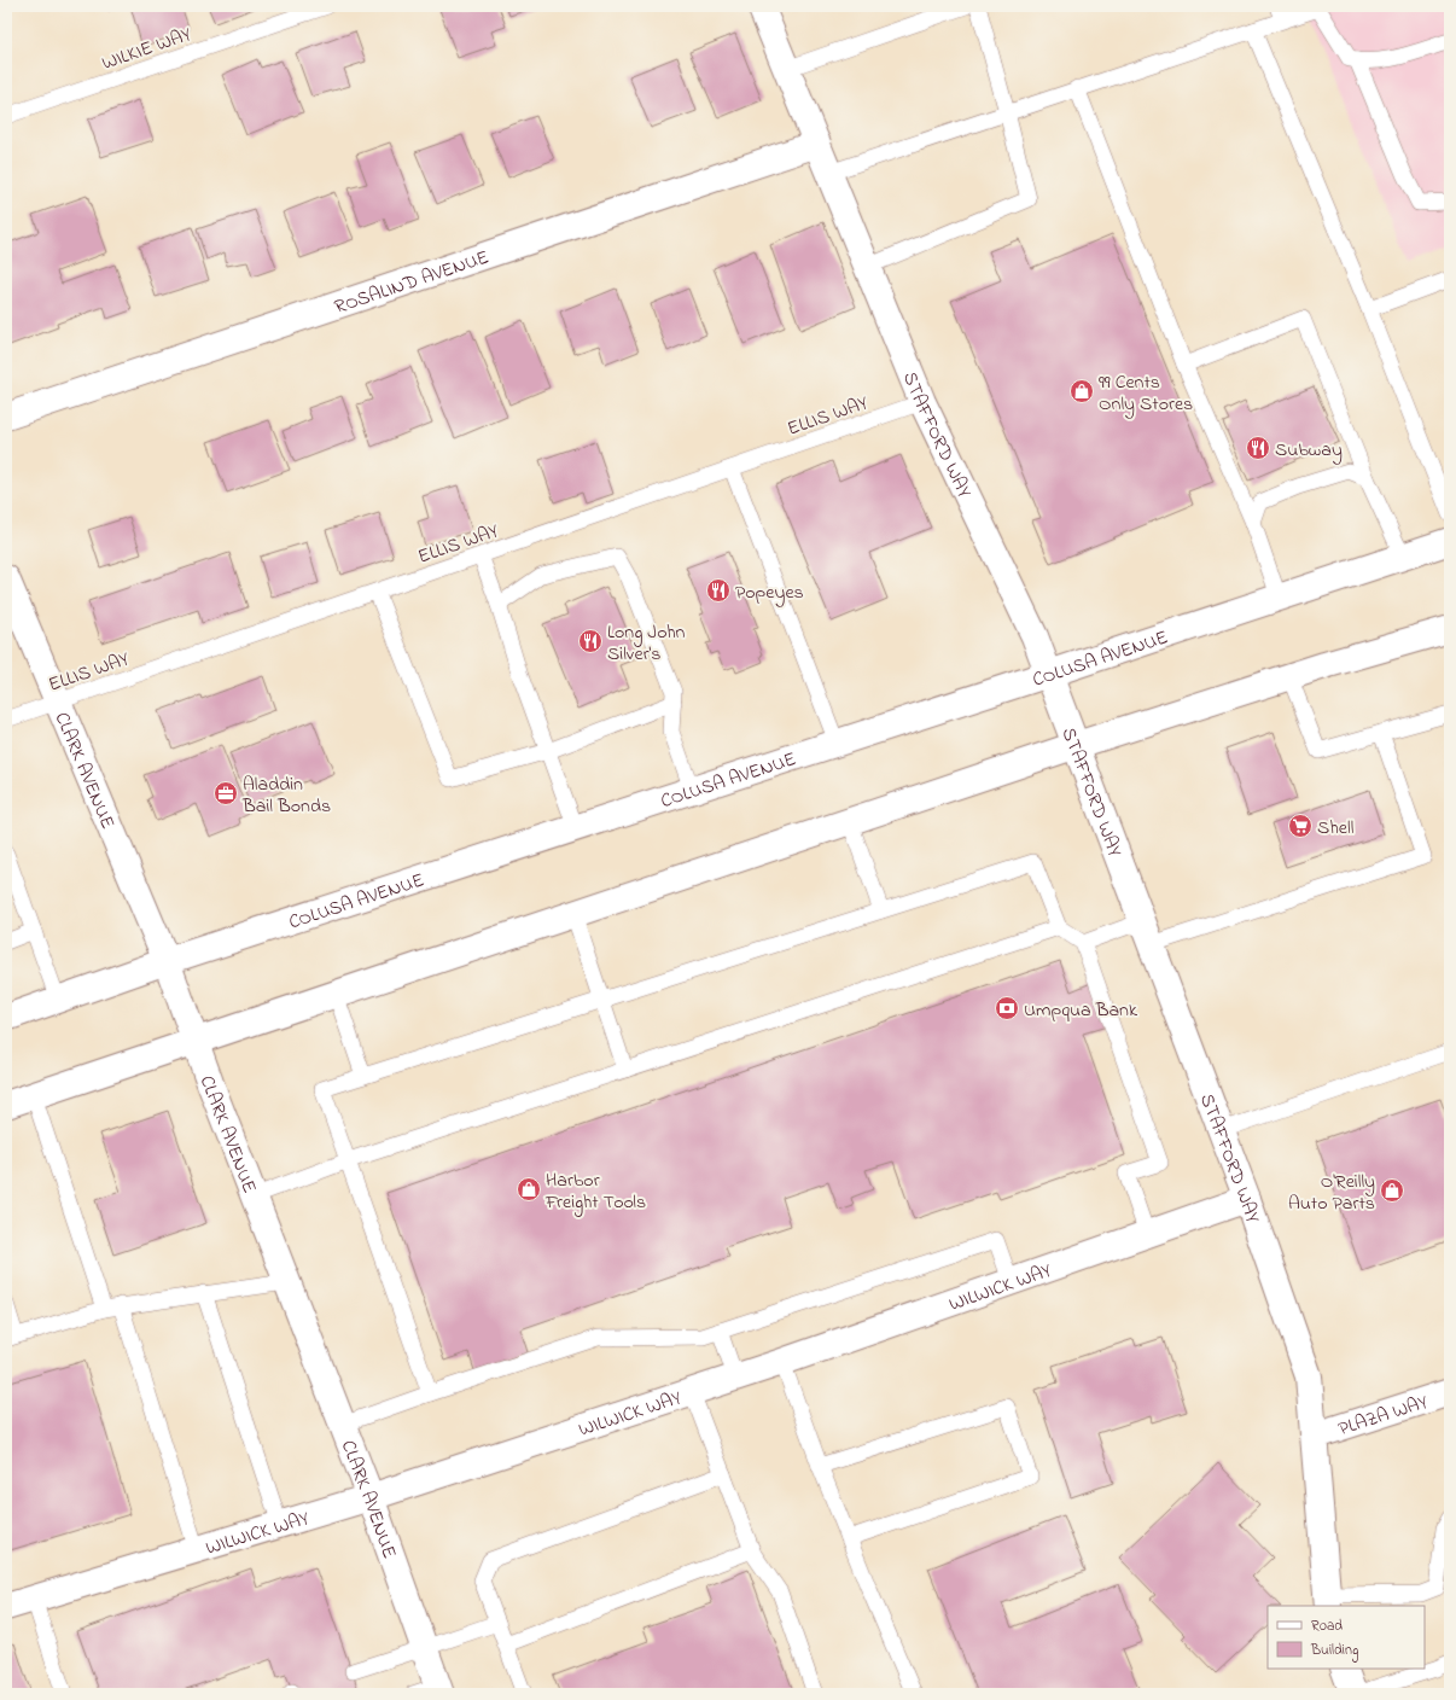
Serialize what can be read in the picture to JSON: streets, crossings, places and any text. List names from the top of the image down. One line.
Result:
{"streets":{"main road":["ROSALIND AVENUE","STAFFORD WAY","COLUSA AVENUE","CLARK AVENUE","WILWICK WAY","PLAZA WAY"],"lane":["WILKIE WAY","ELLIS WAY"]},"crossings":[["ROSALIND AVENUE","STAFFORD WAY"],["ELLIS WAY","STAFFORD WAY"],["ELLIS WAY","CLARK AVENUE"],["STAFFORD WAY","COLUSA AVENUE"],["STAFFORD WAY","WILWICK WAY"],["STAFFORD WAY","PLAZA WAY"],["COLUSA AVENUE","CLARK AVENUE"],["CLARK AVENUE","WILWICK WAY"]],"places":{"shop":["99 Cents Only Stores","Harbor Freight Tools","O'Reilly Auto Parts"],"restaurant":["Subway","Popeyes","Long John Silver's"],"office":["Aladdin Bail Bonds"],"supermarket":["Shell"],"bank":["Umpqua Bank"]},"legend":["Road","Building"]}
